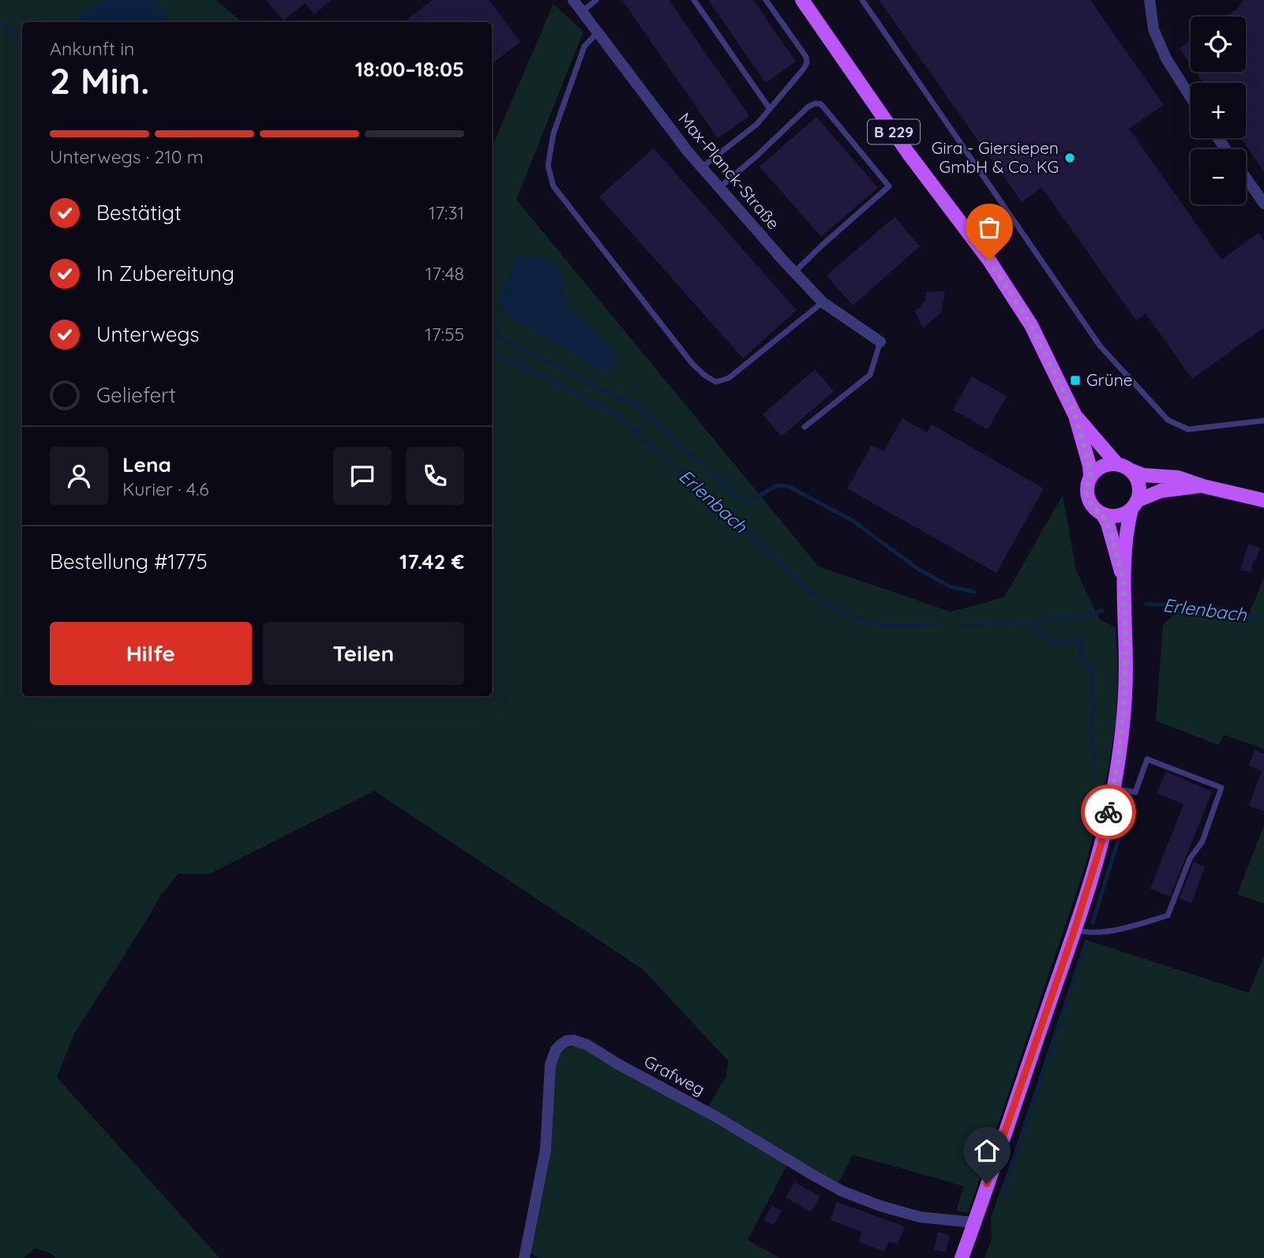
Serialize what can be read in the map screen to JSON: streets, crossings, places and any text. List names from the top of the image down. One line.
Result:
{"streets":{"main road":["B 229"],"street":["Max-Planck-Straße","Grafweg"]},"water":["Erlenbach"],"places":{"other":["Gira - Giersiepen GmbH & Co. KG"],"transit":["Grüne"]},"page":{"map_buttons":["+","−"],"heading":["2 Min.","Ankunft in","18:00–18:05"],"panel":["Lena","Kurier · 4.6","Bestellung #1775","17.42 €"],"bar":"Unterwegs · 210 m","list":[["Bestätigt","17:31"],["In Zubereitung","17:48"],["Unterwegs","17:55"],"Geliefert"],"buttons":["Hilfe","Teilen"]}}
